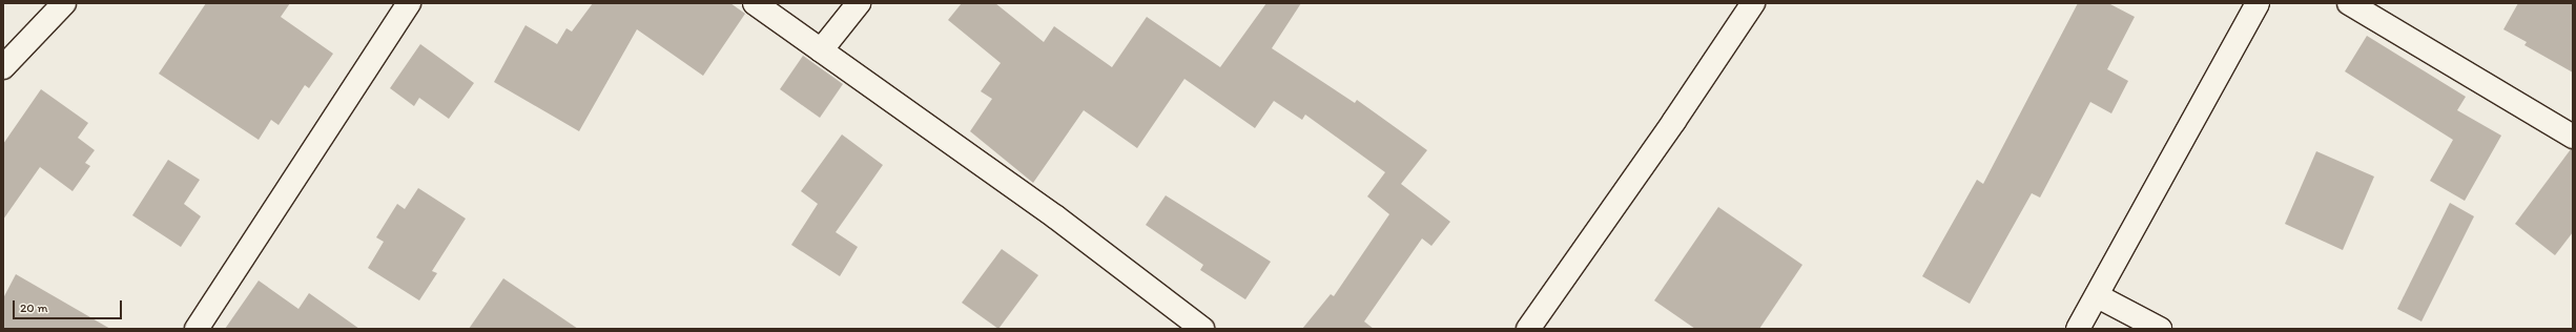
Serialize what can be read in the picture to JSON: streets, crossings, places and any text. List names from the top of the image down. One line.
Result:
{"scale_bar":"20 m"}
